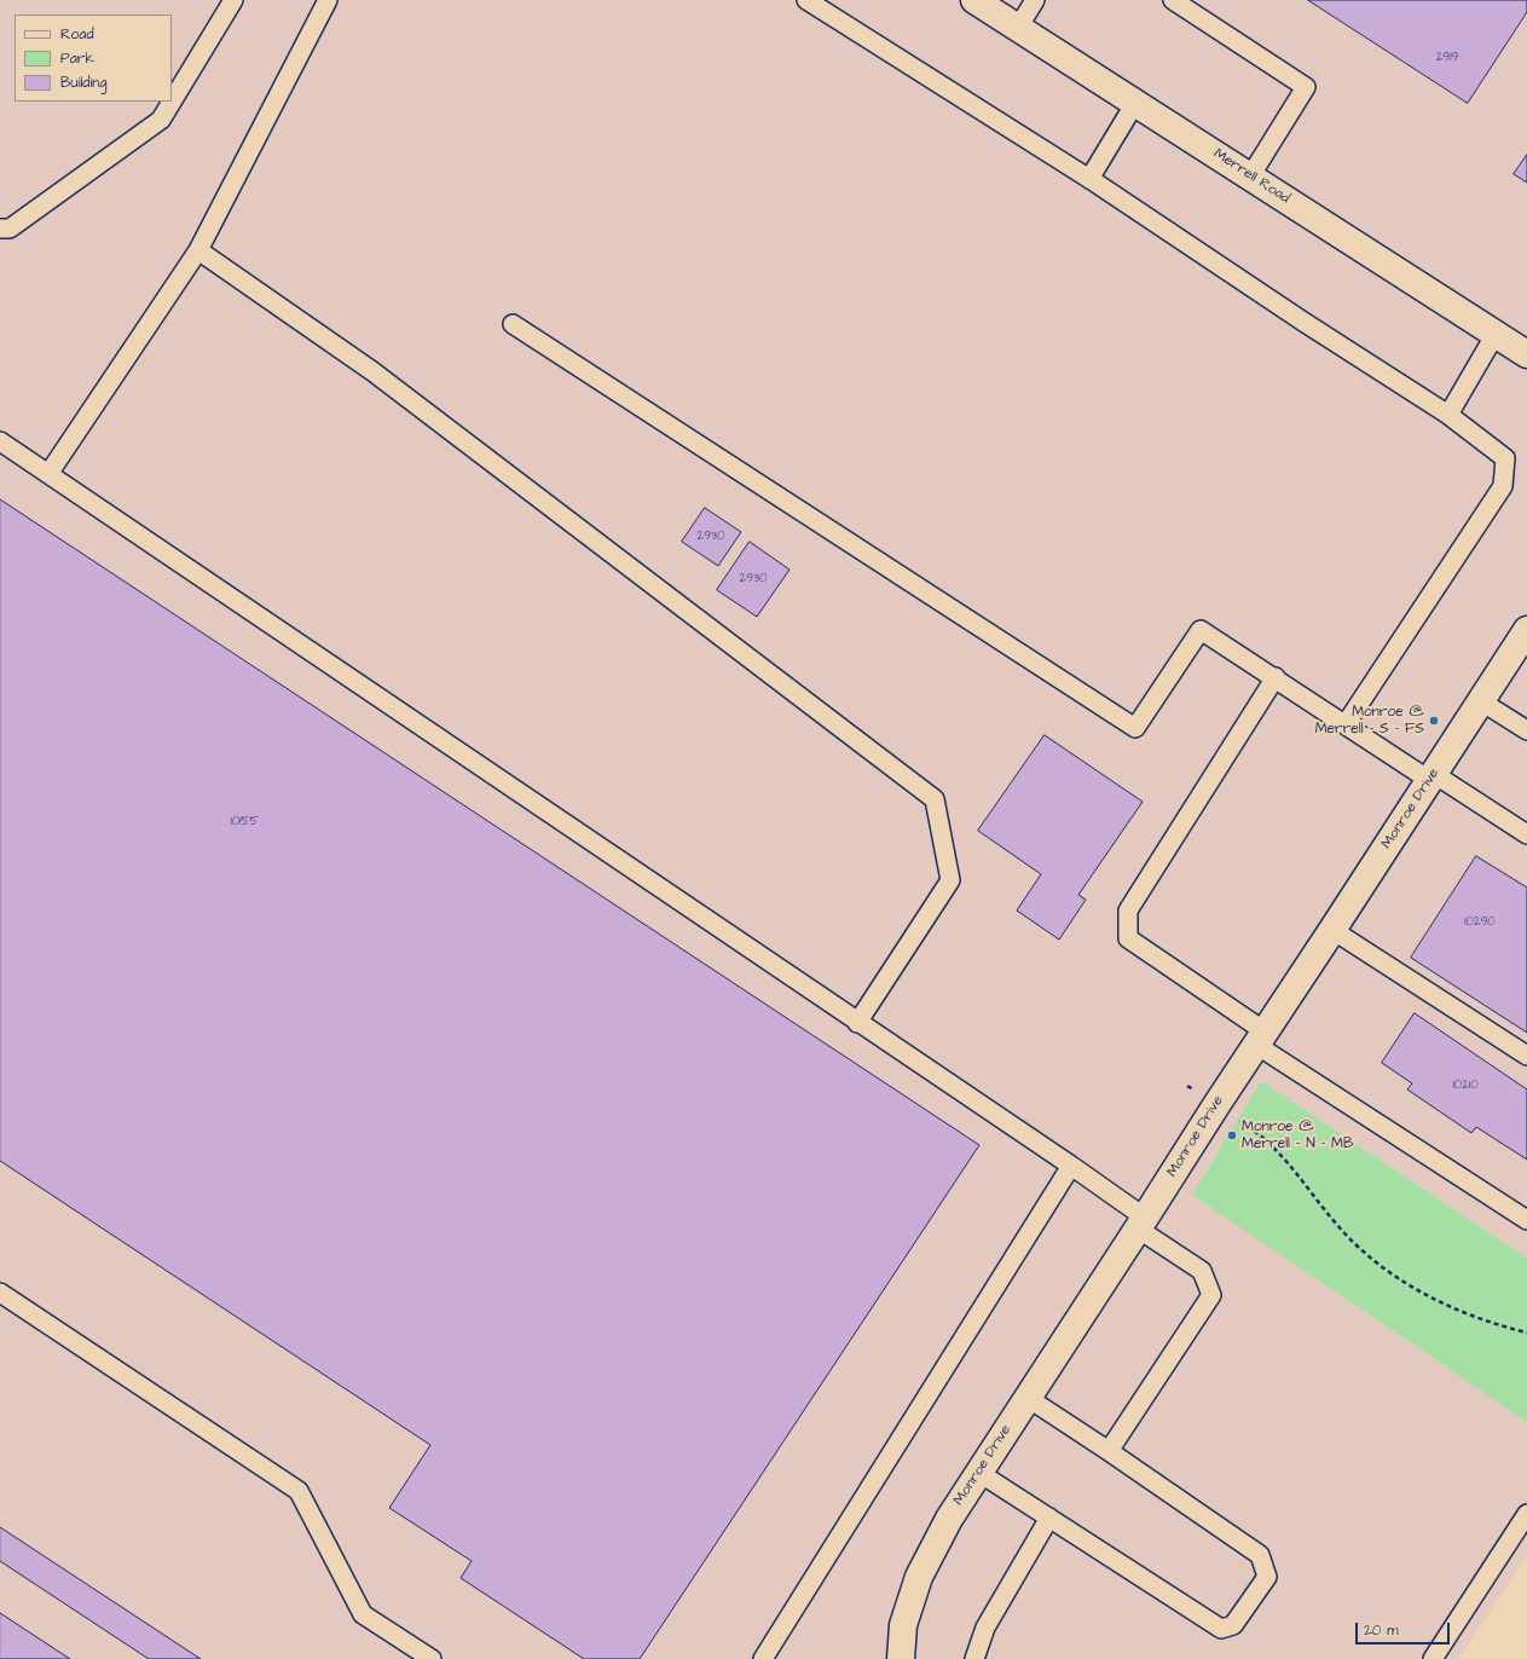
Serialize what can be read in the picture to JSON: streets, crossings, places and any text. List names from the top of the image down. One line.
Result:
{"streets":{"street":["Merrell Road","Monroe Drive"]},"places":["Monroe @ Merrell - S - FS","Monroe @ Merrell - N - MB"],"house_numbers":["2919","2930","2930","10155","10290","10210"],"legend":["Road","Park","Building"],"scale_bar":"20 m"}
